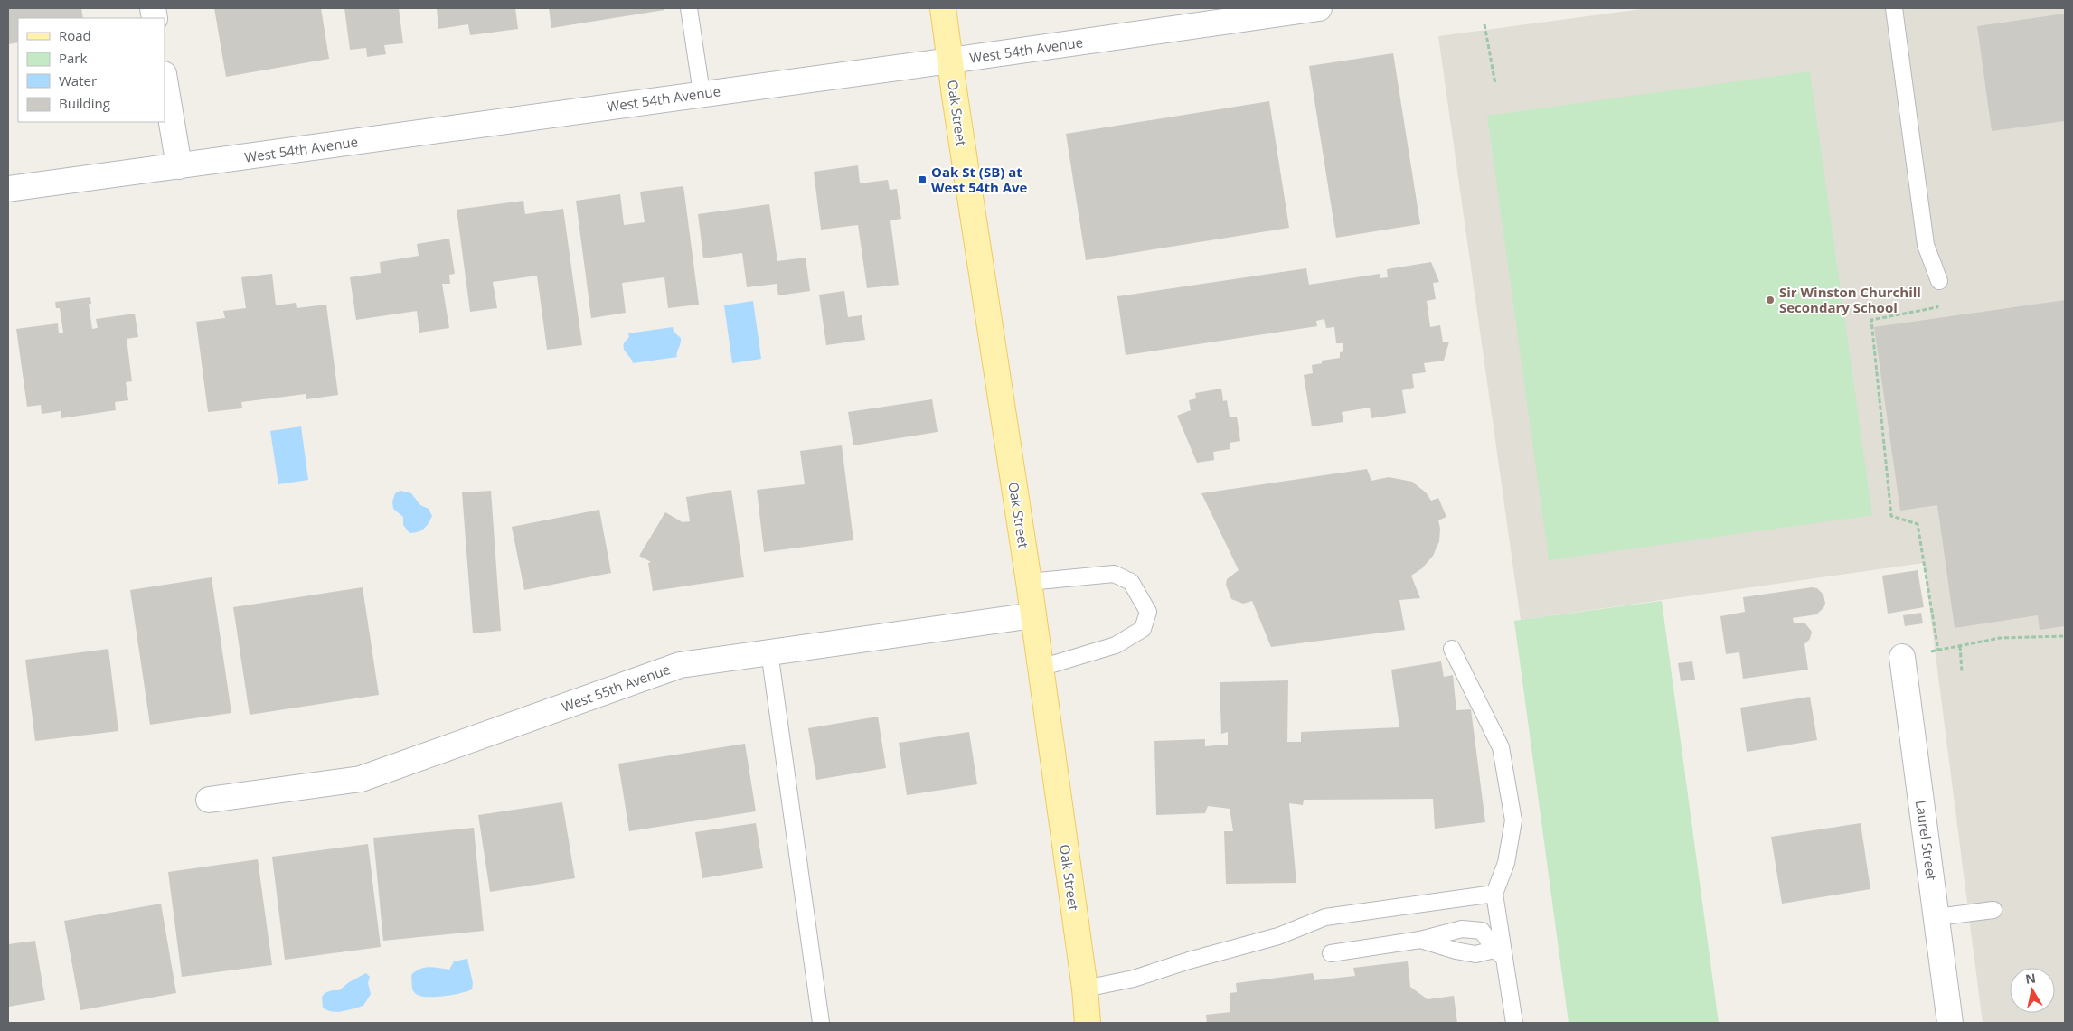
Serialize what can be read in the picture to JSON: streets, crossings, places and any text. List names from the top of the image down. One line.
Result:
{"streets":{"main road":["Oak Street"],"street":["West 54th Avenue","West 55th Avenue","Laurel Street"]},"crossings":[["West 54th Avenue","Oak Street"],["Oak Street","West 55th Avenue"]],"places":{"transit":["Oak St (SB) at West 54th Ave"],"other":["Sir Winston Churchill Secondary School"]},"legend":["Road","Park","Water","Building"],"north":"top"}
